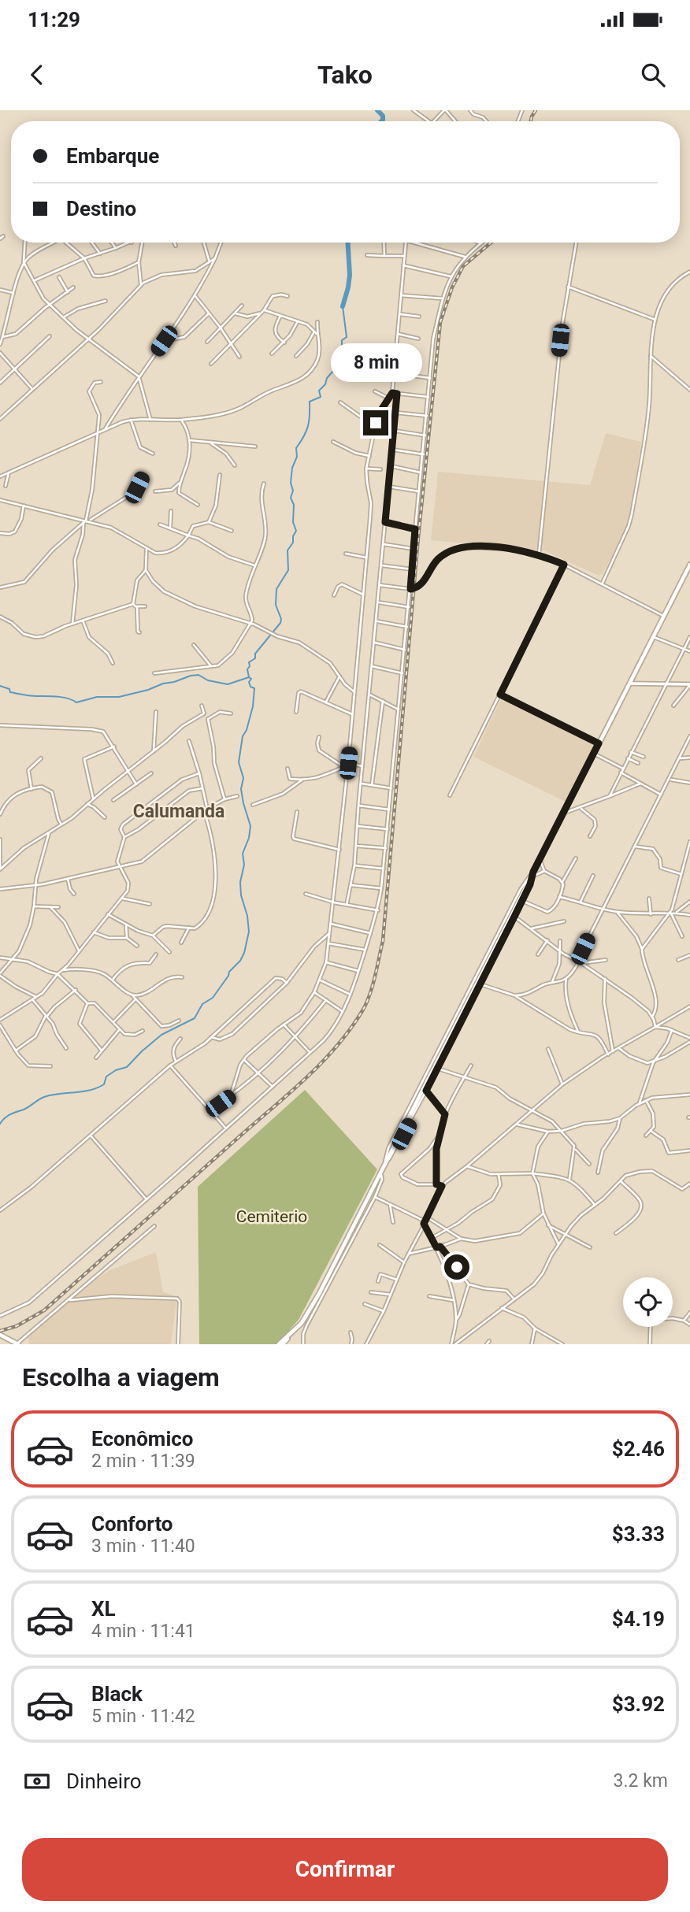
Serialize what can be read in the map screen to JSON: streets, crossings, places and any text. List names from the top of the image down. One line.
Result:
{"districts":["Calumanda"],"parks":["Cemiterio"],"page":{"status":"11:29","header":"Tako","banner":["Embarque","Destino"],"bubble":"8 min","heading":"Escolha a viagem","list":[{"name":"Econômico","note":"2 min · 11:39","value":"$2.46"},{"name":"Conforto","note":"3 min · 11:40","value":"$3.33"},{"name":"XL","note":"4 min · 11:41","value":"$4.19"},{"name":"Black","note":"5 min · 11:42","value":"$3.92"}],"pay":["Dinheiro","3.2 km"],"buttons":"Confirmar"}}
